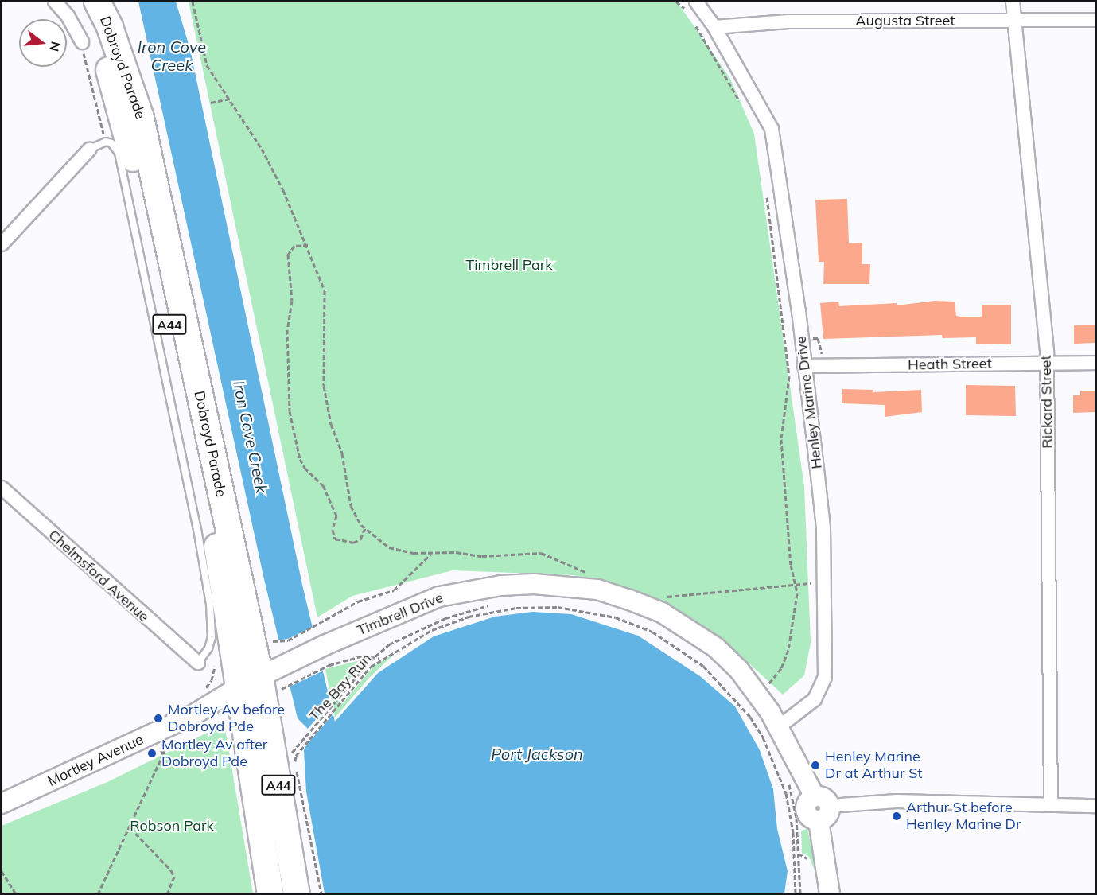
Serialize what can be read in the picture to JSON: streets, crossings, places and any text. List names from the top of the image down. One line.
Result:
{"streets":{"highway":["Dobroyd Parade","A44"],"main road":["Timbrell Drive","Mortley Avenue"],"street":["Augusta Street","Heath Street","Rickard Street","Henley Marine Drive","Chelmsford Avenue"],"path":["The Bay Run"]},"crossings":[["Augusta Street","Rickard Street"],["Augusta Street","Henley Marine Drive"],["Dobroyd Parade","Chelmsford Avenue"],["Dobroyd Parade","Timbrell Drive"],["Dobroyd Parade","Mortley Avenue"],["Heath Street","Rickard Street"],["Heath Street","Henley Marine Drive"],["Henley Marine Drive","Timbrell Drive"],["Timbrell Drive","Mortley Avenue"]],"water":["Iron Cove Creek","Port Jackson"],"parks":["Timbrell Park","Robson Park"],"places":["Mortley Av before Dobroyd Pde","Mortley Av after Dobroyd Pde","Henley Marine Dr at Arthur St","Arthur St before Henley Marine Dr"],"north":"right"}
